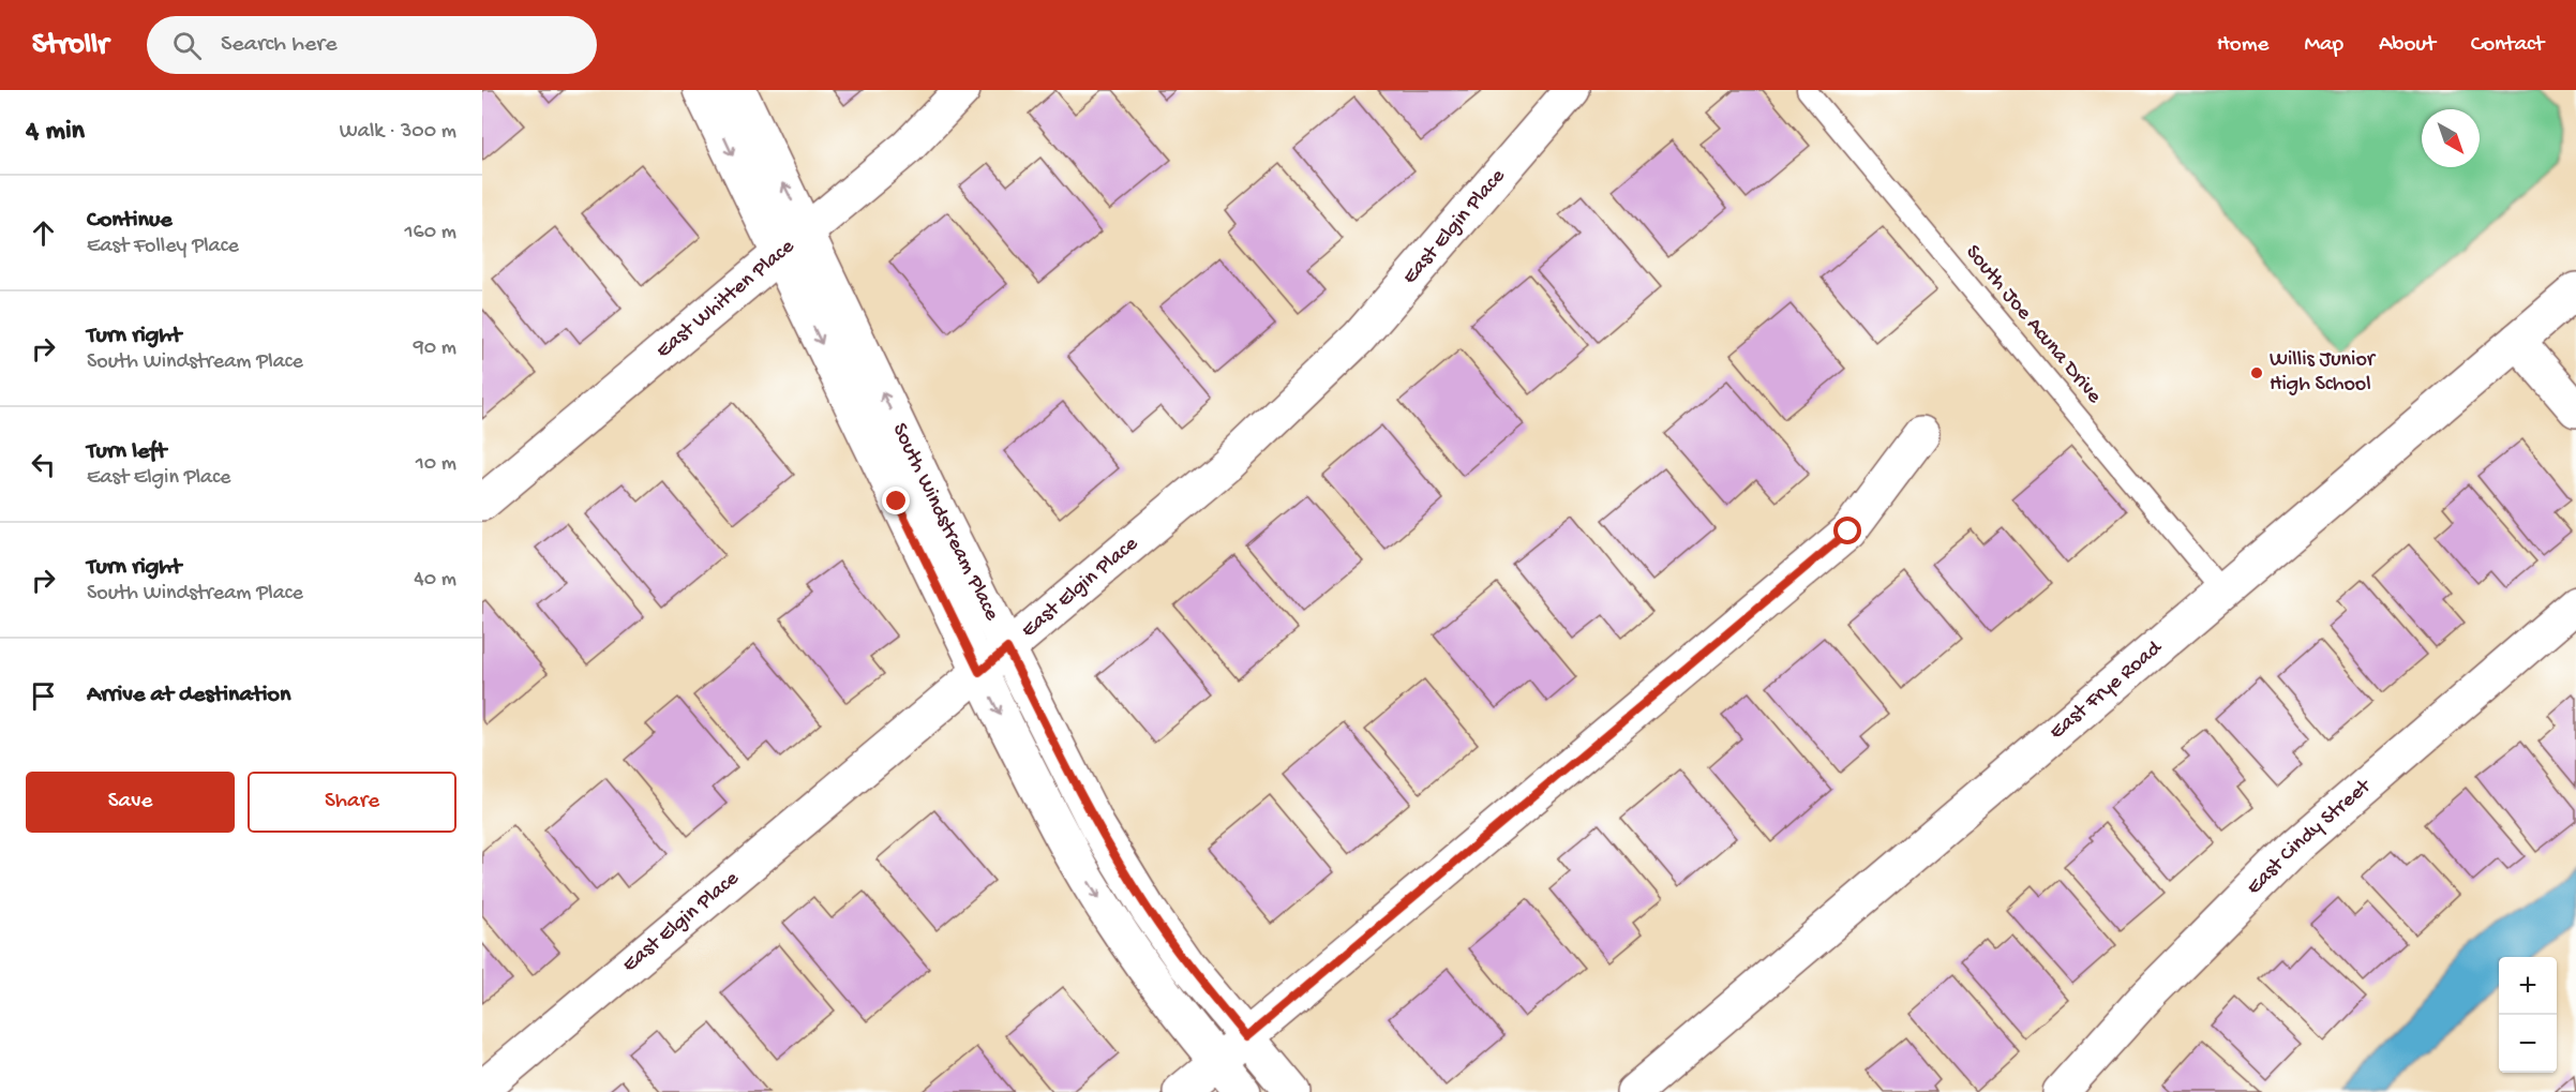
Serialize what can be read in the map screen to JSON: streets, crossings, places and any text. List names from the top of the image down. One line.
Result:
{"streets":{"street":["East Elgin Place","East Whitten Place","South Windstream Place","East Frye Road","East Cindy Street"],"lane":["South Joe Acuna Drive"]},"crossings":[["East Elgin Place","South Windstream Place"],["East Whitten Place","South Windstream Place"],["South Joe Acuna Drive","East Frye Road"]],"places":["Willis Junior High School"],"north":"bottom right","page":{"header":"Strollr","search":"Search here","nav":["Home","Map","About","Contact"],"heading":["4 min","Walk · 300 m"],"list":[["Continue","East Folley Place","160 m"],["Turn right","South Windstream Place","90 m"],["Turn left","East Elgin Place","10 m"],["Turn right","South Windstream Place","40 m"],"Arrive at destination"],"buttons":["Save","Share"],"map_buttons":["+","−"]}}
